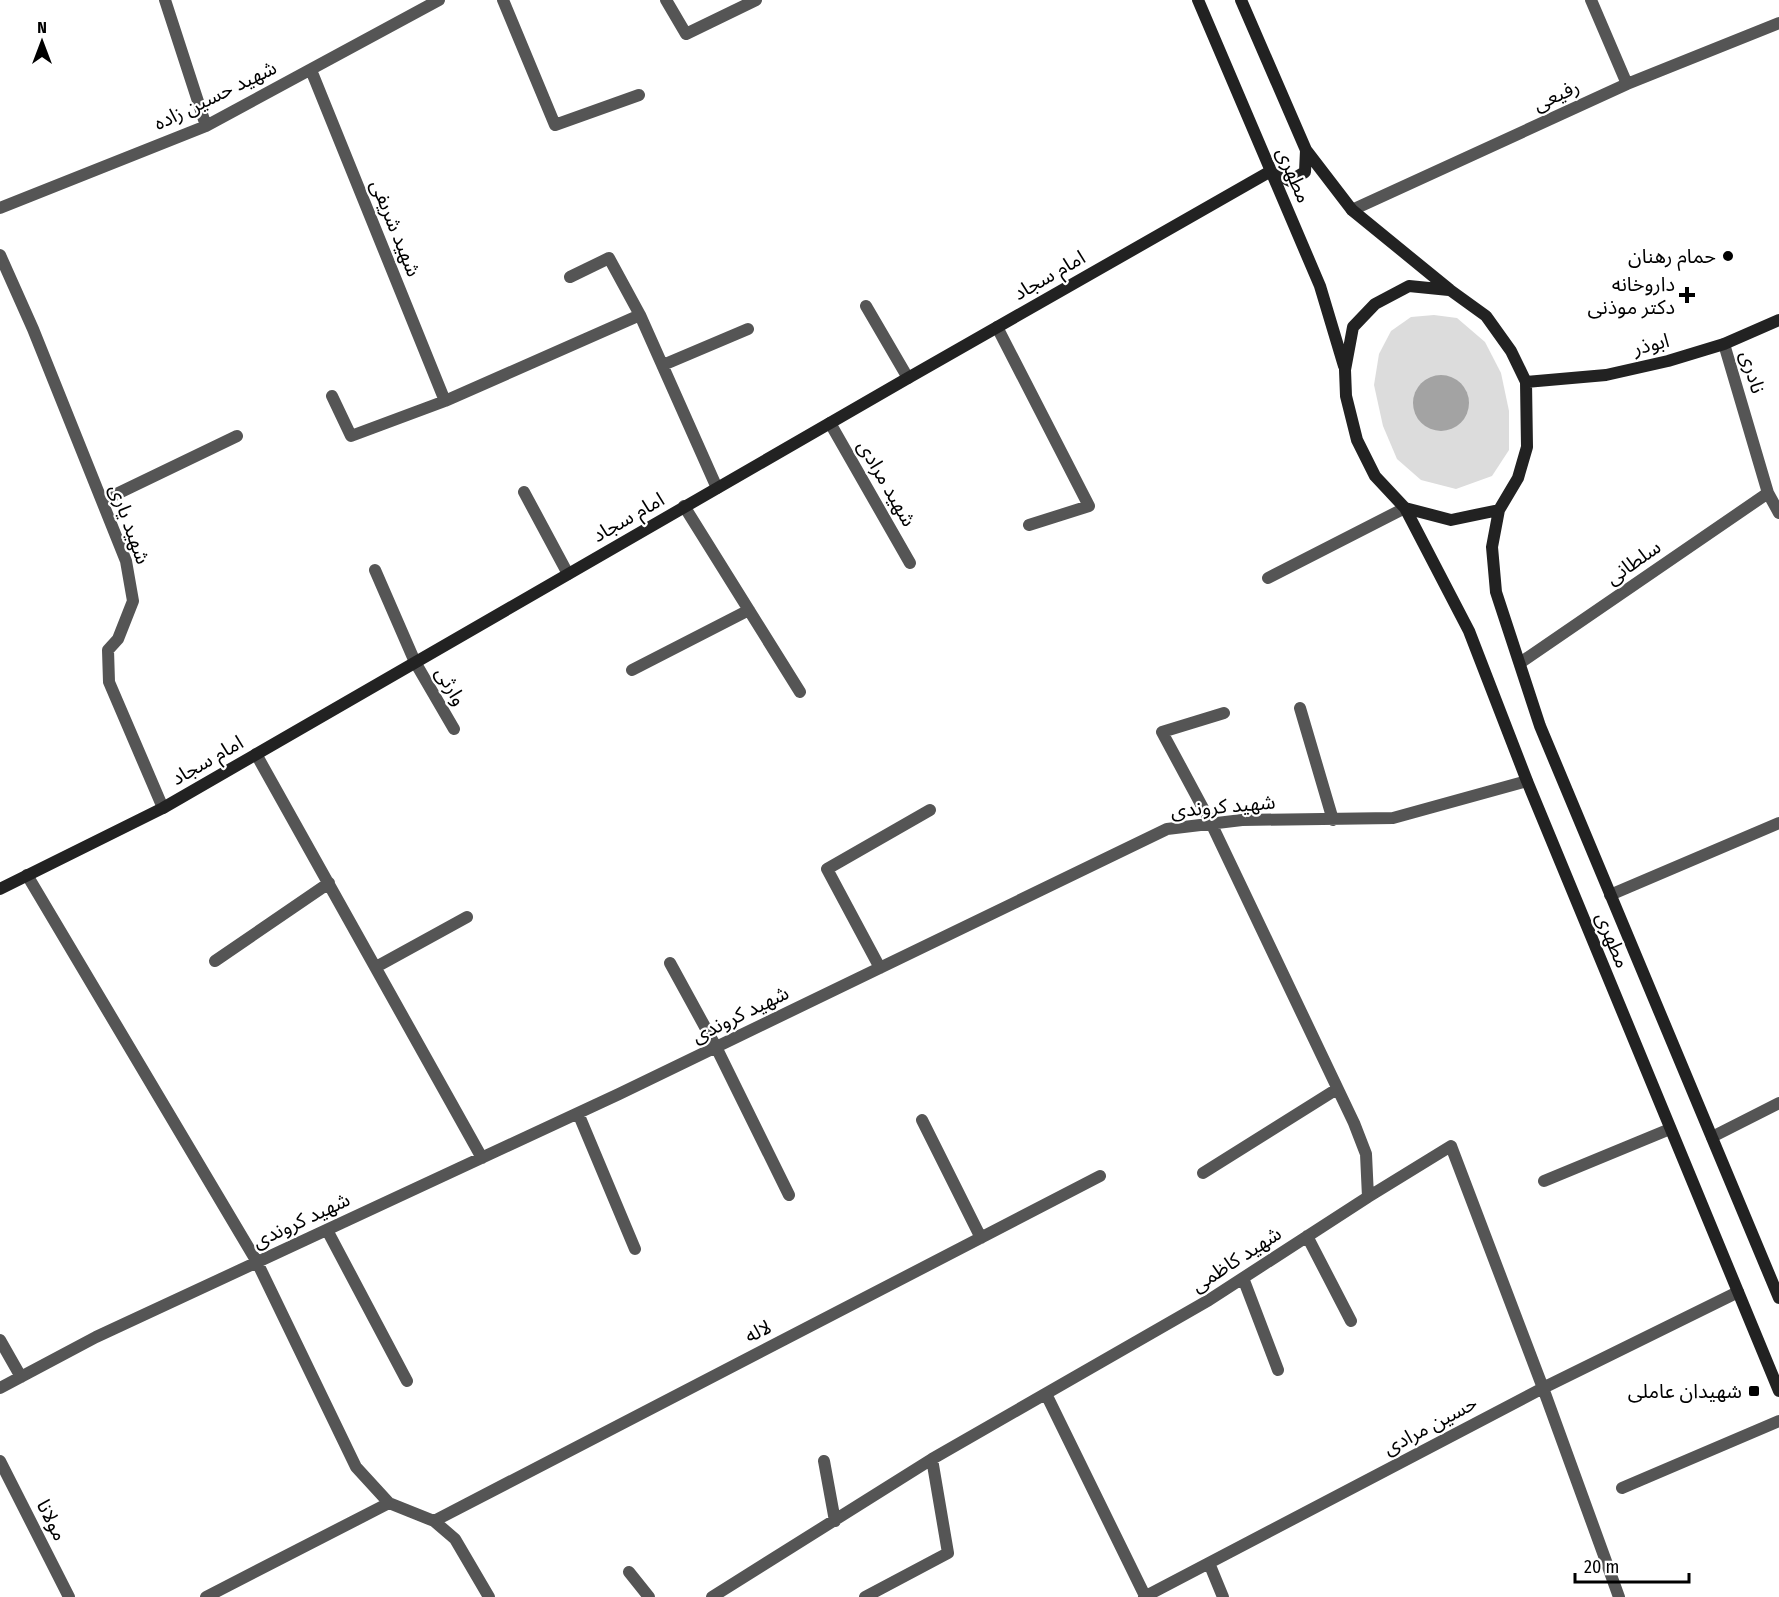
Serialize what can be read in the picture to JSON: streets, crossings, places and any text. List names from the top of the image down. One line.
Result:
{"streets":{"main road":["مطهری","امام سجاد","ابوذر"],"street":["شهید حسین زاده","رفیعی","شهید شریفی","نادری","شهید مرادی","شهید یاری","سلطانی","وارثی","شهید کروندی","شهید کاظمی","لاله","حسین مرادی","مولانا"]},"crossings":[["شهید حسین زاده","شهید شریفی"],["رفیعی","مطهری"],["مطهری","امام سجاد"],["مطهری","ابوذر"],["مطهری","سلطانی"],["مطهری","شهید کروندی"],["مطهری","حسین مرادی"],["امام سجاد","شهید مرادی"],["امام سجاد","شهید یاری"],["امام سجاد","وارثی"],["ابوذر","نادری"],["نادری","سلطانی"],["شهید کاظمی","حسین مرادی"]],"places":{"other":["حمام رهنان"],"health":["داروخانه دکتر موذنی"],"transit":["شهیدان عاملی"]},"scale_bar":"20 m","north":"top"}
